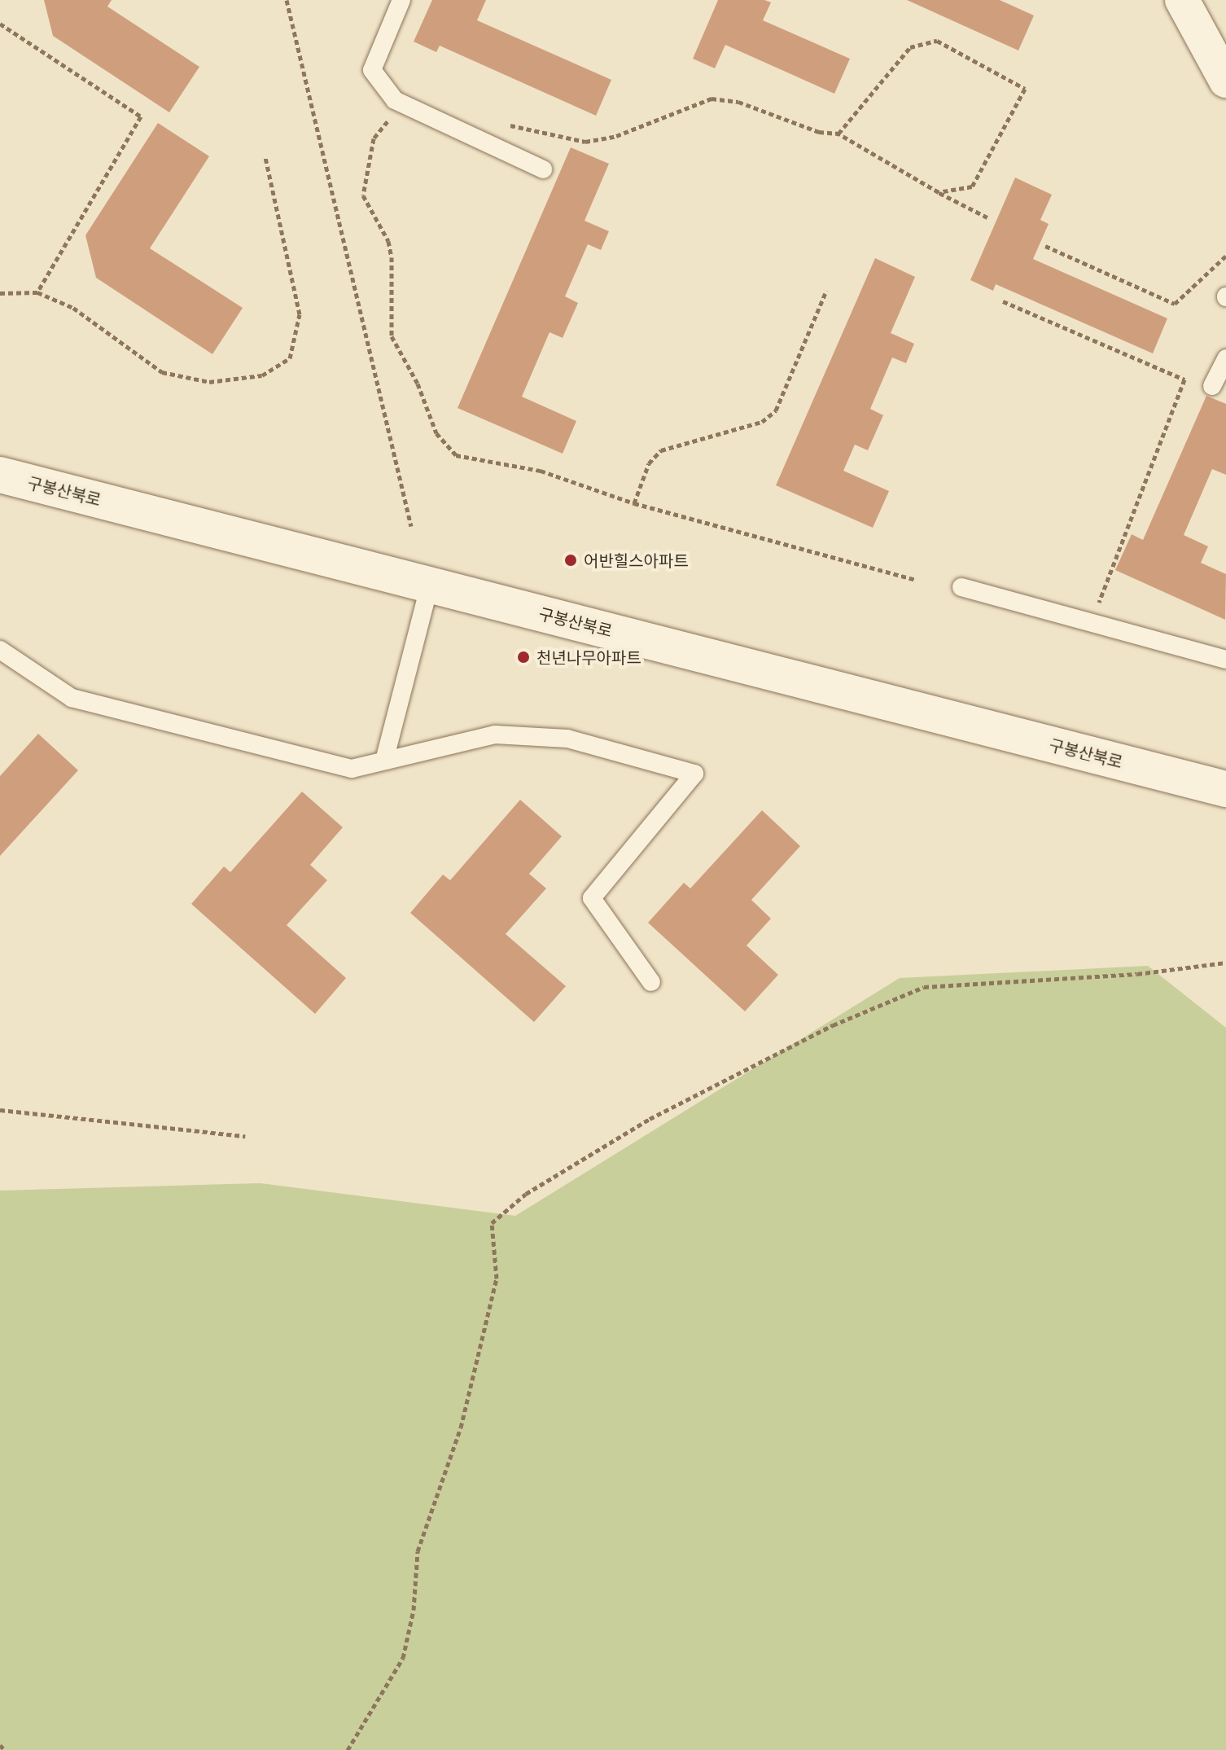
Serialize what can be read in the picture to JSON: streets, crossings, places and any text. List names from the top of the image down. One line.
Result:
{"streets":{"main road":["구봉산북로"]},"places":["어반힐스아파트","천년나무아파트"]}
